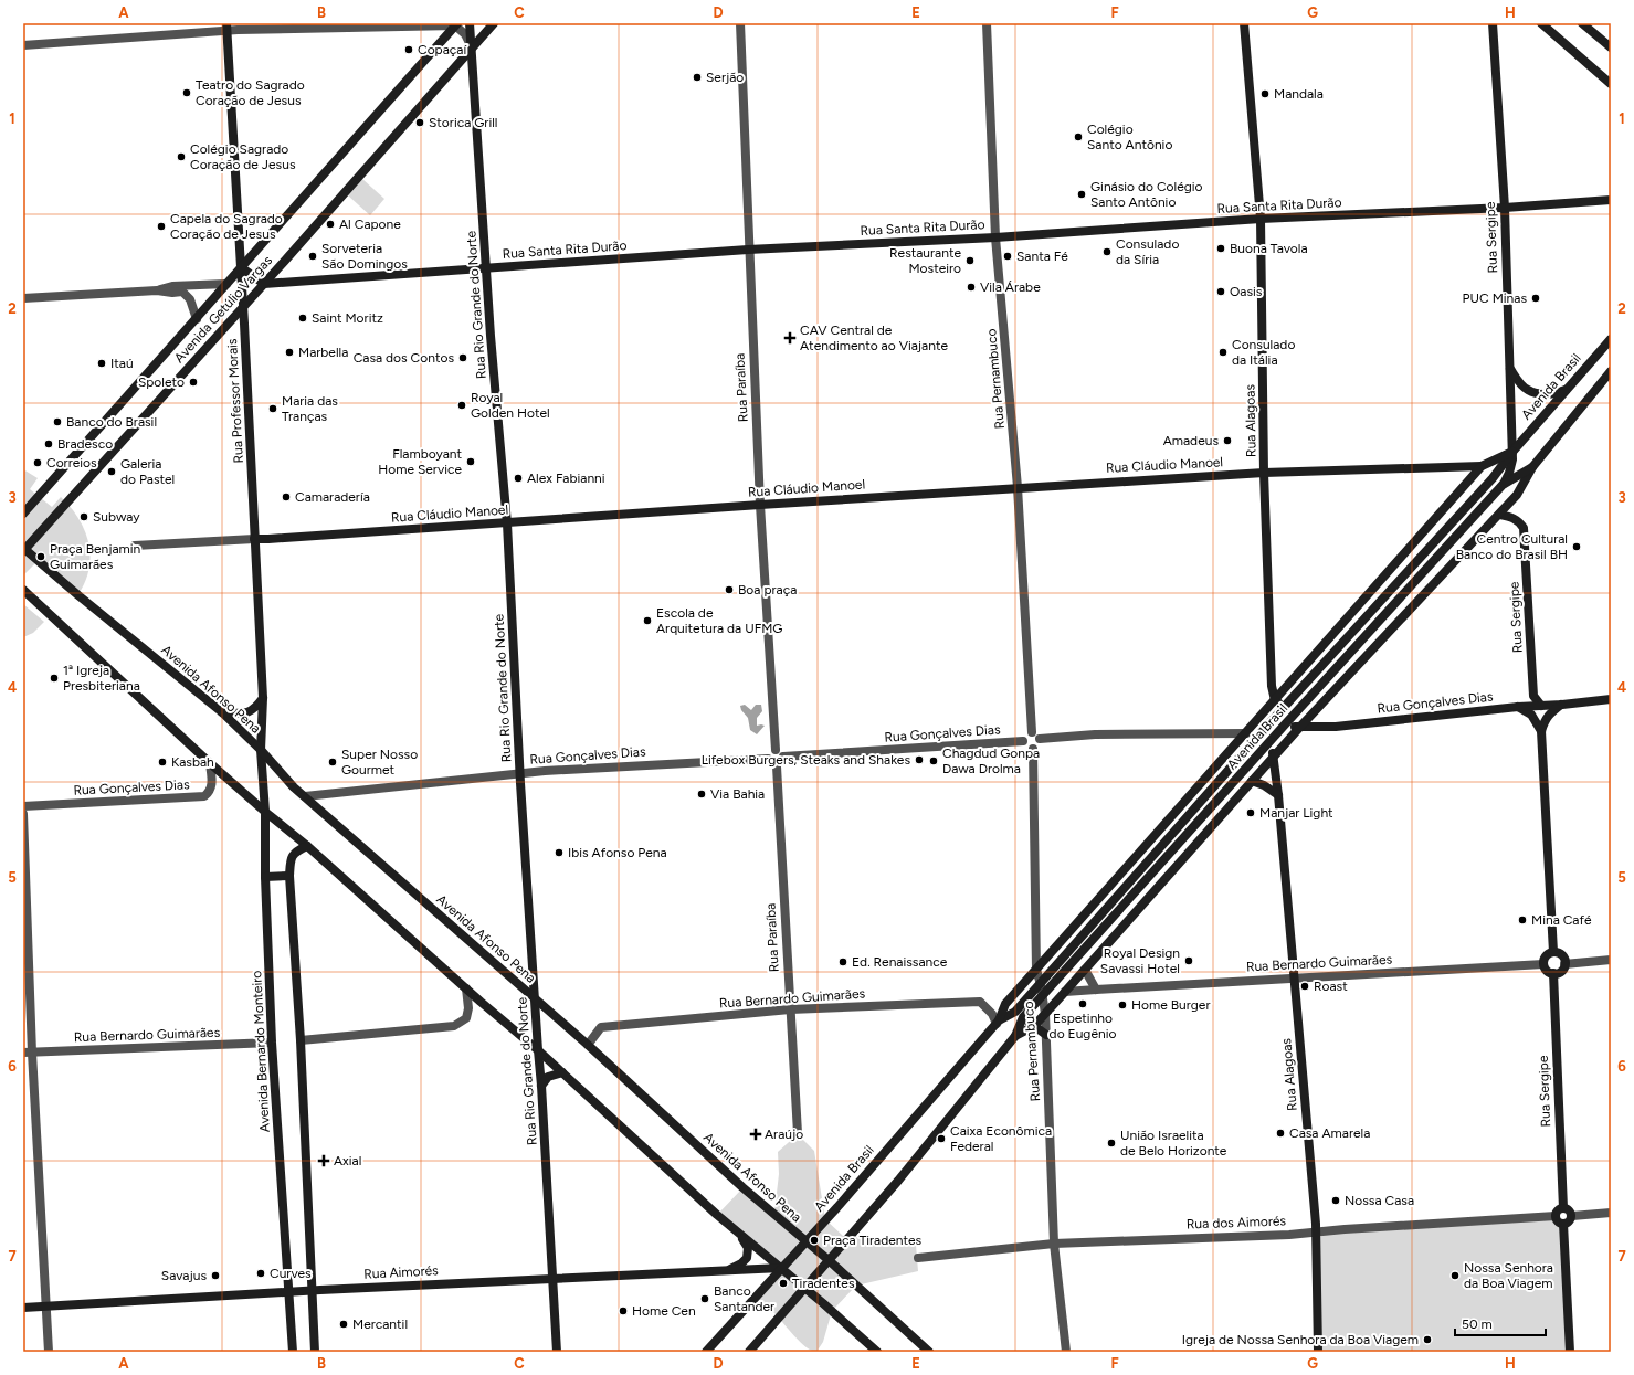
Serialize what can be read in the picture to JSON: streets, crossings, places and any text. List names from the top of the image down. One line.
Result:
{"streets":{"street":["Rua Santa Rita Durão","Rua Sergipe","Rua Rio Grande do Norte","Avenida Getúlio Vargas","Rua Pernambuco","Avenida Brasil","Rua Paraíba","Rua Professor Morais","Rua Alagoas","Rua Cláudio Manoel","Avenida Afonso Pena","Rua Gonçalves Dias","Rua Bernardo Guimarães","Avenida Bernardo Monteiro","Rua dos Aimorés","Rua Aimorés"]},"crossings":[["Rua Santa Rita Durão","Rua Sergipe"],["Rua Santa Rita Durão","Rua Rio Grande do Norte"],["Rua Santa Rita Durão","Avenida Getúlio Vargas"],["Rua Santa Rita Durão","Rua Pernambuco"],["Rua Santa Rita Durão","Rua Paraíba"],["Rua Santa Rita Durão","Rua Alagoas"],["Rua Sergipe","Avenida Brasil"],["Rua Sergipe","Rua Gonçalves Dias"],["Rua Sergipe","Rua Bernardo Guimarães"],["Rua Sergipe","Rua dos Aimorés"],["Rua Rio Grande do Norte","Avenida Getúlio Vargas"],["Rua Rio Grande do Norte","Rua Cláudio Manoel"],["Rua Rio Grande do Norte","Avenida Afonso Pena"],["Rua Rio Grande do Norte","Rua Gonçalves Dias"],["Rua Rio Grande do Norte","Rua Aimorés"],["Avenida Getúlio Vargas","Rua Professor Morais"],["Avenida Getúlio Vargas","Avenida Afonso Pena"],["Rua Pernambuco","Avenida Brasil"],["Rua Pernambuco","Rua Cláudio Manoel"],["Rua Pernambuco","Rua Gonçalves Dias"],["Rua Pernambuco","Rua dos Aimorés"],["Avenida Brasil","Rua Alagoas"],["Avenida Brasil","Rua Cláudio Manoel"],["Avenida Brasil","Avenida Afonso Pena"],["Avenida Brasil","Rua Gonçalves Dias"],["Avenida Brasil","Rua Bernardo Guimarães"],["Avenida Brasil","Rua Aimorés"],["Rua Paraíba","Rua Cláudio Manoel"],["Rua Paraíba","Rua Gonçalves Dias"],["Rua Paraíba","Rua Bernardo Guimarães"],["Rua Professor Morais","Rua Cláudio Manoel"],["Rua Professor Morais","Avenida Afonso Pena"],["Rua Professor Morais","Avenida Bernardo Monteiro"],["Rua Alagoas","Rua Cláudio Manoel"],["Rua Alagoas","Rua Gonçalves Dias"],["Rua Alagoas","Rua Bernardo Guimarães"],["Rua Alagoas","Rua dos Aimorés"],["Avenida Afonso Pena","Rua Gonçalves Dias"],["Avenida Afonso Pena","Rua Bernardo Guimarães"],["Avenida Afonso Pena","Avenida Bernardo Monteiro"],["Rua Bernardo Guimarães","Avenida Bernardo Monteiro"],["Avenida Bernardo Monteiro","Rua Aimorés"]],"places":{"other":["Copaçaí","Serjão","Teatro do Sagrado Coração de Jesus","Mandala","Storica Grill","Colégio Santo Antônio","Colégio Sagrado Coração de Jesus","Ginásio do Colégio Santo Antônio","Al Capone","Capela do Sagrado Coração de Jesus","Buona Tavola","Consulado da Síria","Sorveteria São Domingos","Santa Fé","Restaurante Mosteiro","Vila Árabe","Oasis","PUC Minas","Saint Moritz","Marbella","Consulado da Itália","Casa dos Contos","Itaú","Spoleto","Royal Golden Hotel","Maria das Tranças","Banco do Brasil","Amadeus","Bradesco","Flamboyant Home Service","Correios","Galeria do Pastel","Alex Fabianni","Camaradería","Subway","Centro Cultural Banco do Brasil BH","Praça Benjamin Guimarães","Boa praça","Escola de Arquitetura da UFMG","1ª Igreja Presbiteriana","Lifebox Burgers, Steaks and Shakes","Chagdud Gonpa Dawa Drolma","Kasbah","Super Nosso Gourmet","Via Bahia","Manjar Light","Ibis Afonso Pena","Mina Café","Royal Design Savassi Hotel","Ed. Renaissance","Roast","Espetinho do Eugênio","Home Burger","Casa Amarela","Caixa Econômica Federal","União Israelita de Belo Horizonte","Nossa Casa","Praça Tiradentes","Curves","Savajus","Nossa Senhora da Boa Viagem","Tiradentes","Banco Santander","Home Cen","Mercantil","Igreja de Nossa Senhora da Boa Viagem"],"health":["CAV Central de Atendimento ao Viajante","Araújo","Axial"]},"scale_bar":"50 m","grid":{"columns":["A","B","C","D","E","F","G","H"],"rows":["1","2","3","4","5","6","7"]}}
